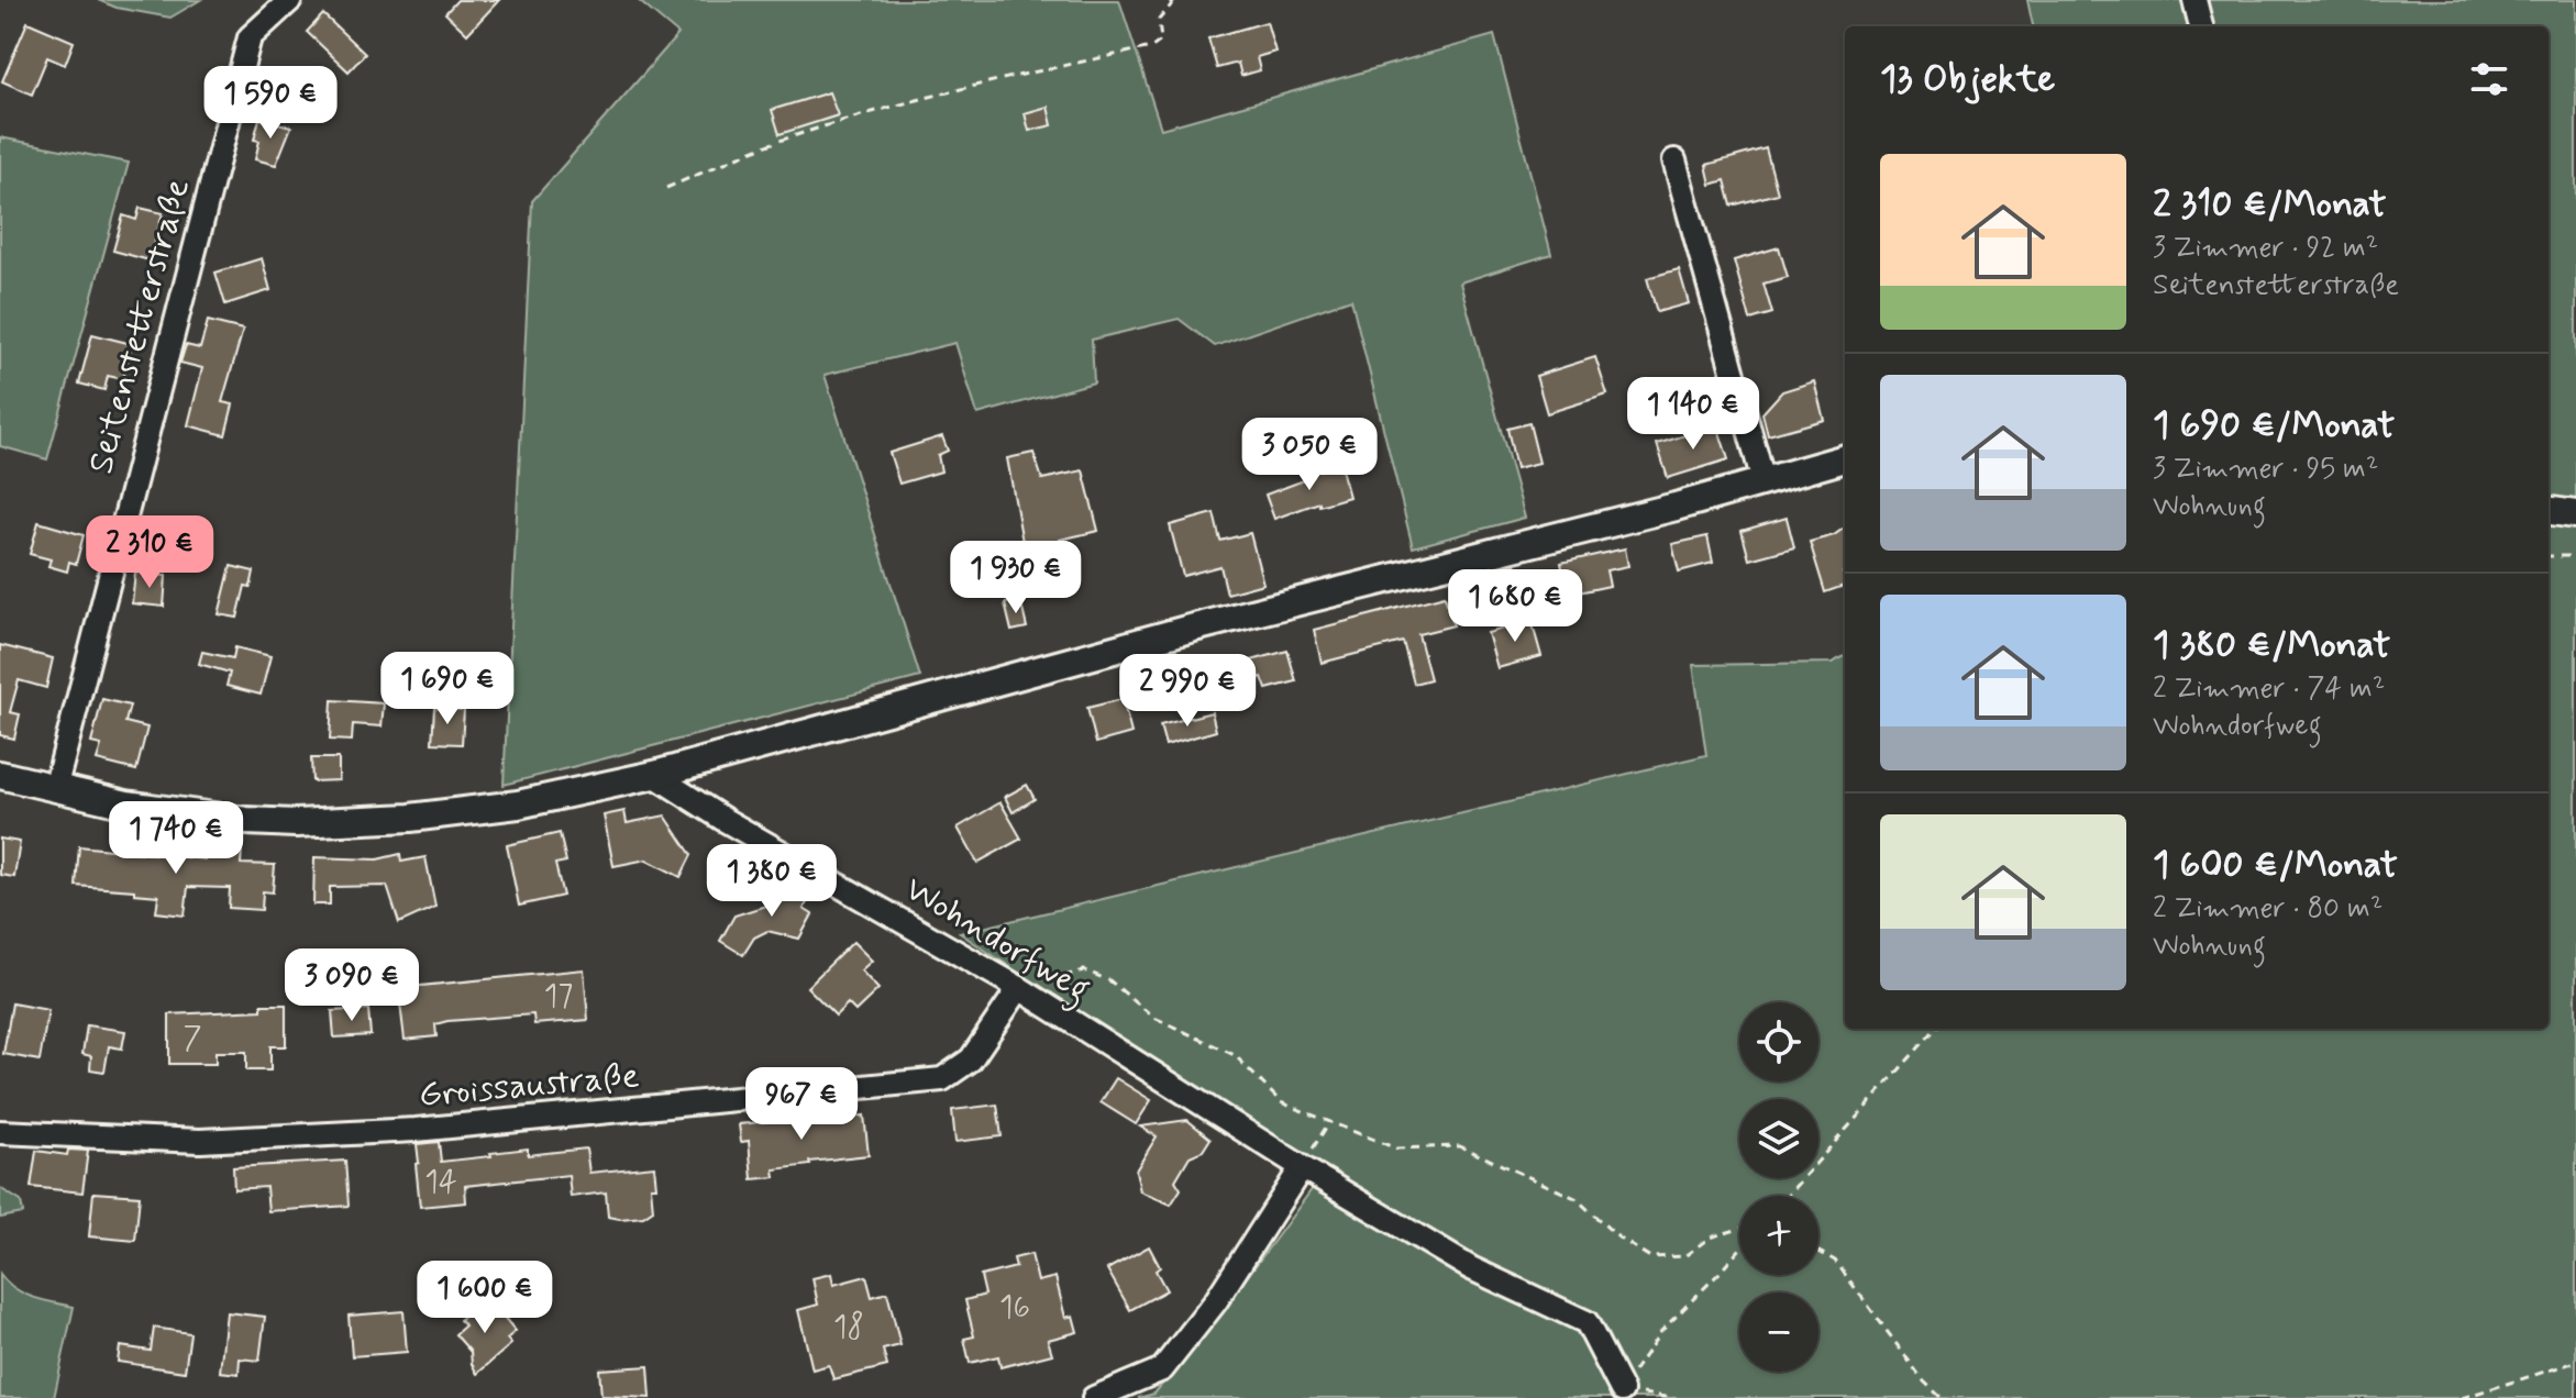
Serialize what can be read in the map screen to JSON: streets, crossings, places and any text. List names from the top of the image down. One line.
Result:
{"streets":{"street":["Seitenstetterstraße","Wohndorfweg","Groissaustraße"]},"crossings":[["Wohndorfweg","Groissaustraße"]],"house_numbers":["17","7","14","16","18"],"page":{"heading":"13 Objekte","price":["1 590 €","1 140 €","3 050 €","2 310 €","1 930 €","1 680 €","1 690 €","2 990 €","1 740 €","1 380 €","3 090 €","967 €","1 600 €"],"list":[{"name":"2 310 €/Monat","note":"3 Zimmer · 92 m² · Seitenstetterstraße"},{"name":"1 690 €/Monat","note":"3 Zimmer · 95 m² · Wohnung"},{"name":"1 380 €/Monat","note":"2 Zimmer · 74 m² · Wohndorfweg"},{"name":"1 600 €/Monat","note":"2 Zimmer · 80 m² · Wohnung"}],"map_buttons":["+","−"]}}
